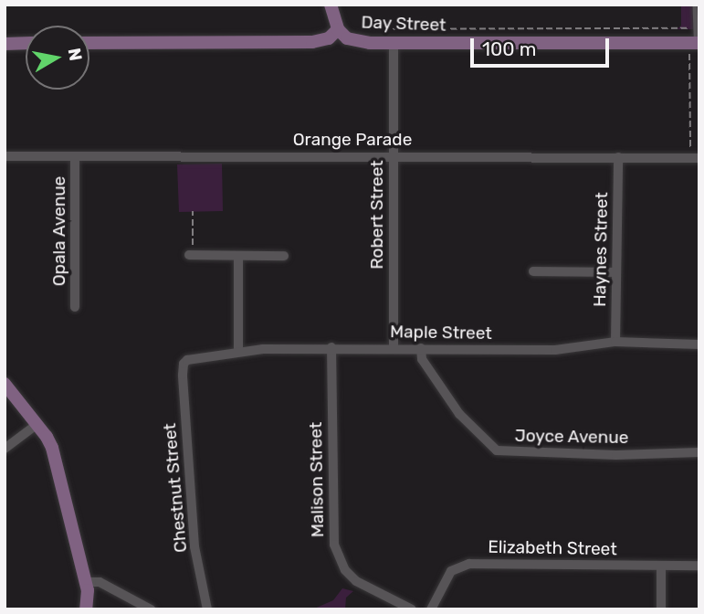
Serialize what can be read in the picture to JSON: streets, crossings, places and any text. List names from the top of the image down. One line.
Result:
{"streets":{"street":["Day Street","Orange Parade","Robert Street","Opala Avenue","Haynes Street","Maple Street","Joyce Avenue","Malison Street","Chestnut Street","Elizabeth Street"]},"crossings":[["Day Street","Robert Street"],["Orange Parade","Robert Street"],["Orange Parade","Opala Avenue"],["Orange Parade","Haynes Street"],["Robert Street","Maple Street"],["Haynes Street","Maple Street"],["Maple Street","Joyce Avenue"],["Maple Street","Malison Street"],["Maple Street","Chestnut Street"]],"scale_bar":"100 m","north":"right"}
